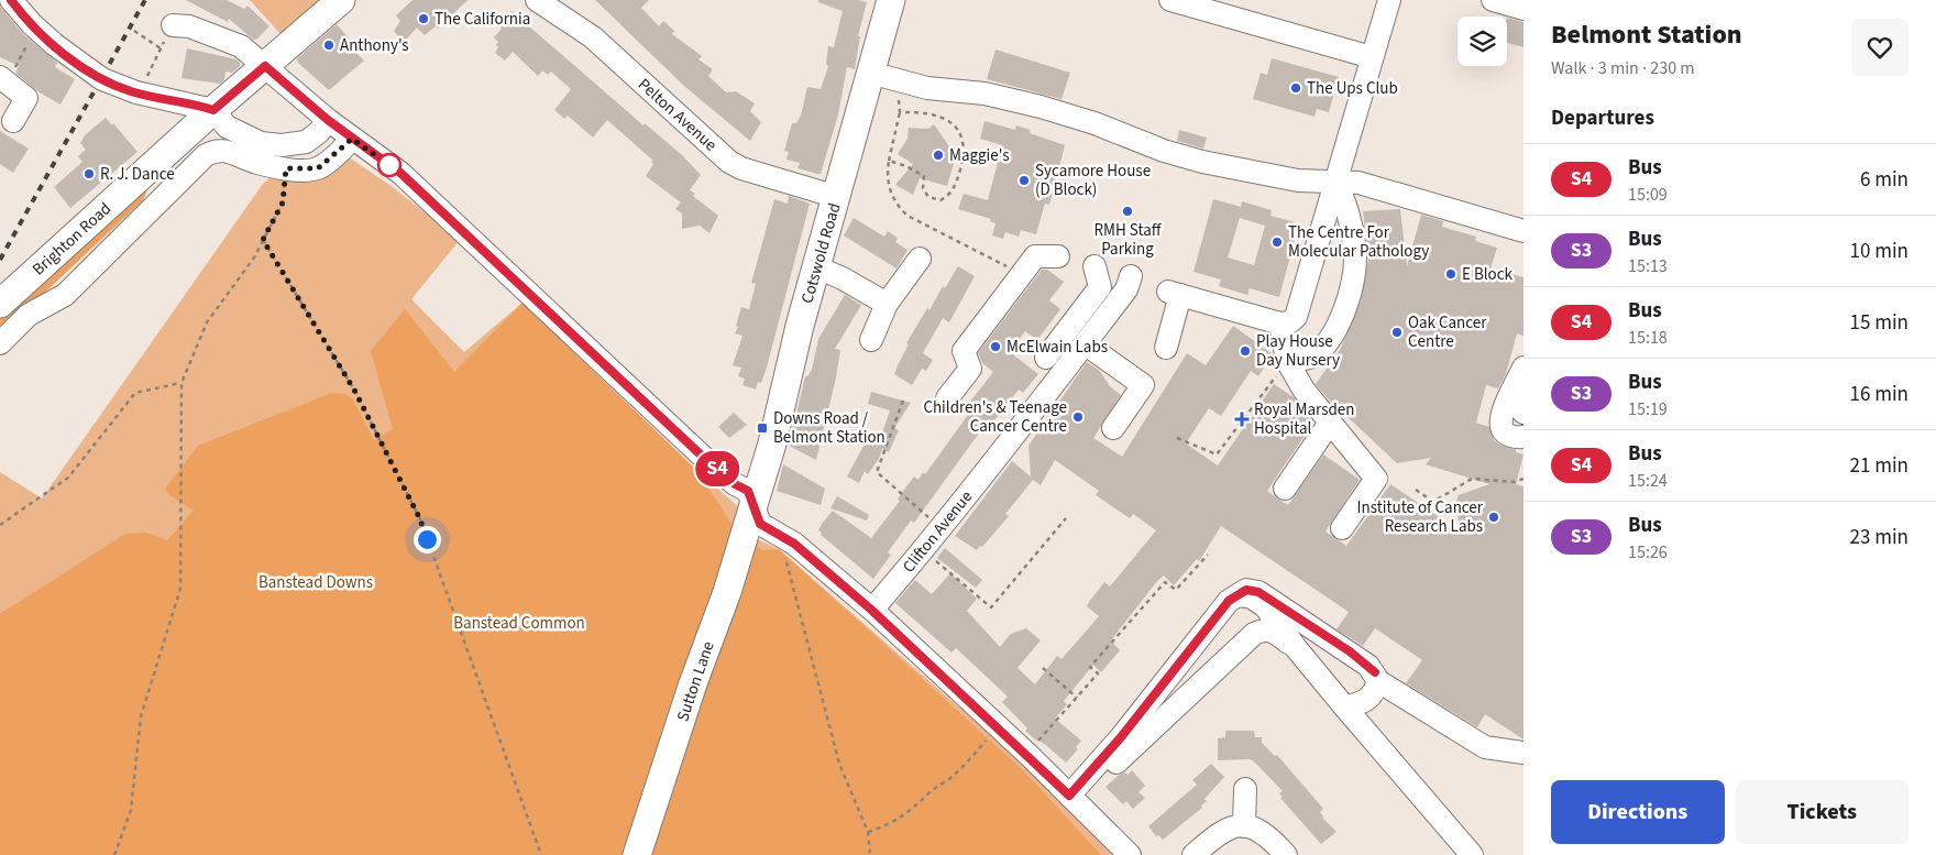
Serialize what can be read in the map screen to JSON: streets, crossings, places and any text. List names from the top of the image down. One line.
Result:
{"streets":{"main road":["Brighton Road","Cotswold Road","Sutton Lane"],"street":["Pelton Avenue","Clifton Avenue"]},"crossings":[["Pelton Avenue","Cotswold Road"],["Cotswold Road","Sutton Lane"]],"parks":["Banstead Downs","Banstead Common"],"places":{"other":["The California","Anthony's","The Ups Club","Maggie's","R. J. Dance","Sycamore House (D Block)","RMH Staff Parking","The Centre For Molecular Pathology","E Block","Oak Cancer Centre","McElwain Labs","Play House Day Nursery","Children's & Teenage Cancer Centre","Institute of Cancer Research Labs"],"health":["Royal Marsden Hospital"],"transit":["Downs Road / Belmont Station"]},"lines":["bus line S4"],"page":{"on_map":"S4","heading":[["Belmont Station","Walk · 3 min · 230 m"],"Departures"],"list":[{"mark":"S4","name":"Bus","note":"15:09","value":"6 min"},{"mark":"S3","name":"Bus","note":"15:13","value":"10 min"},{"mark":"S4","name":"Bus","note":"15:18","value":"15 min"},{"mark":"S3","name":"Bus","note":"15:19","value":"16 min"},{"mark":"S4","name":"Bus","note":"15:24","value":"21 min"},{"mark":"S3","name":"Bus","note":"15:26","value":"23 min"}],"buttons":["Directions","Tickets"]}}
